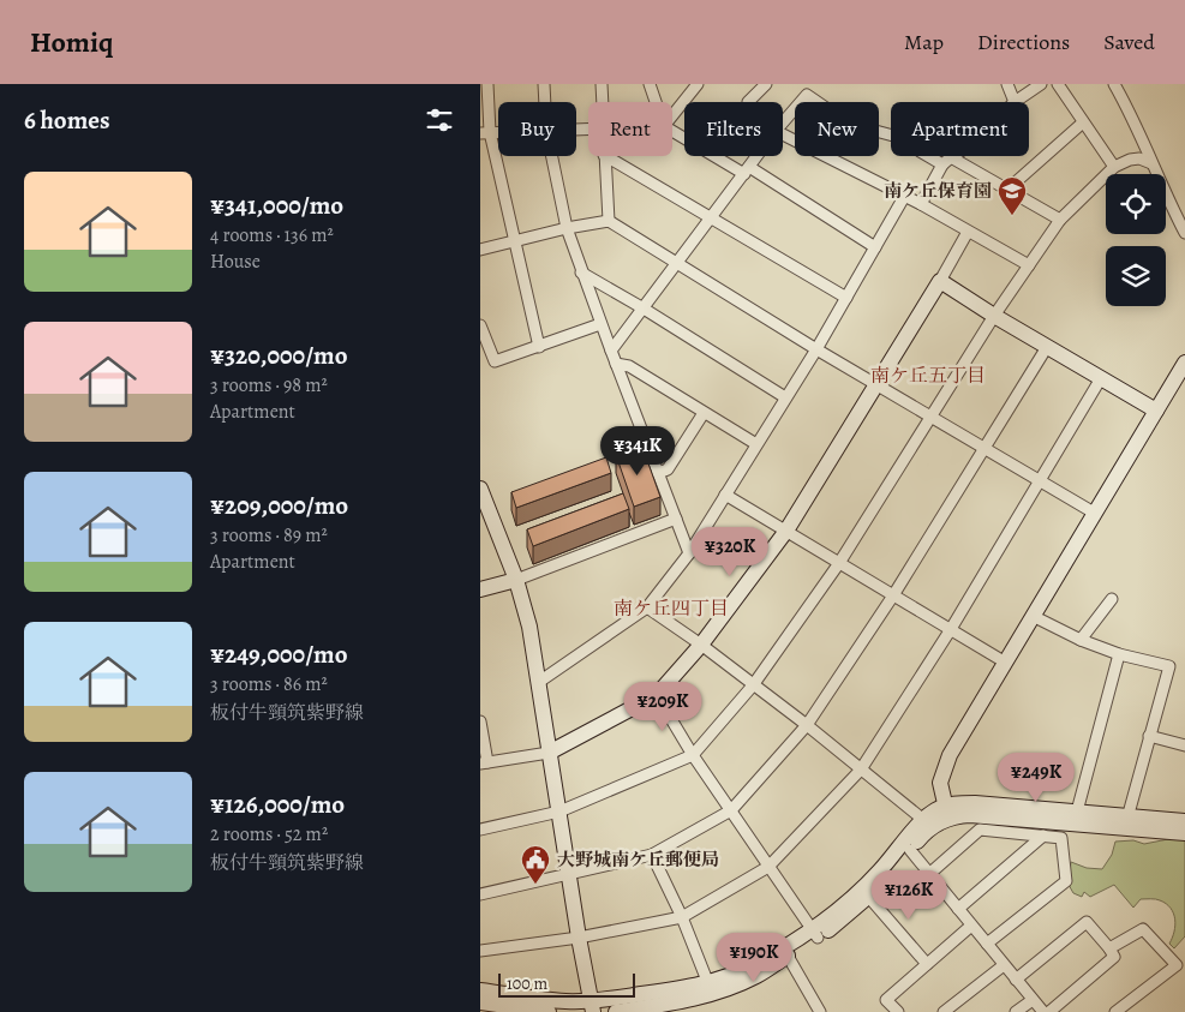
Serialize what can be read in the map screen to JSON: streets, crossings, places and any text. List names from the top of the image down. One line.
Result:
{"districts":["南ケ丘五丁目","南ケ丘四丁目"],"places":{"school or university":["南ケ丘保育園"],"public building":["大野城南ケ丘郵便局"]},"scale_bar":"100 m","page":{"header":"Homiq","nav":["Map","Directions","Saved"],"heading":"6 homes","chip":["Buy","Rent","Filters","New","Apartment"],"list":[{"name":"¥341,000/mo","note":"4 rooms · 136 m² · House"},{"name":"¥320,000/mo","note":"3 rooms · 98 m² · Apartment"},{"name":"¥209,000/mo","note":"3 rooms · 89 m² · Apartment"},{"name":"¥249,000/mo","note":"3 rooms · 86 m² · 板付牛頸筑紫野線"},{"name":"¥126,000/mo","note":"2 rooms · 52 m² · 板付牛頸筑紫野線"}],"price":["¥341K","¥320K","¥209K","¥249K","¥126K","¥190K"],"scale":"100 m"}}
